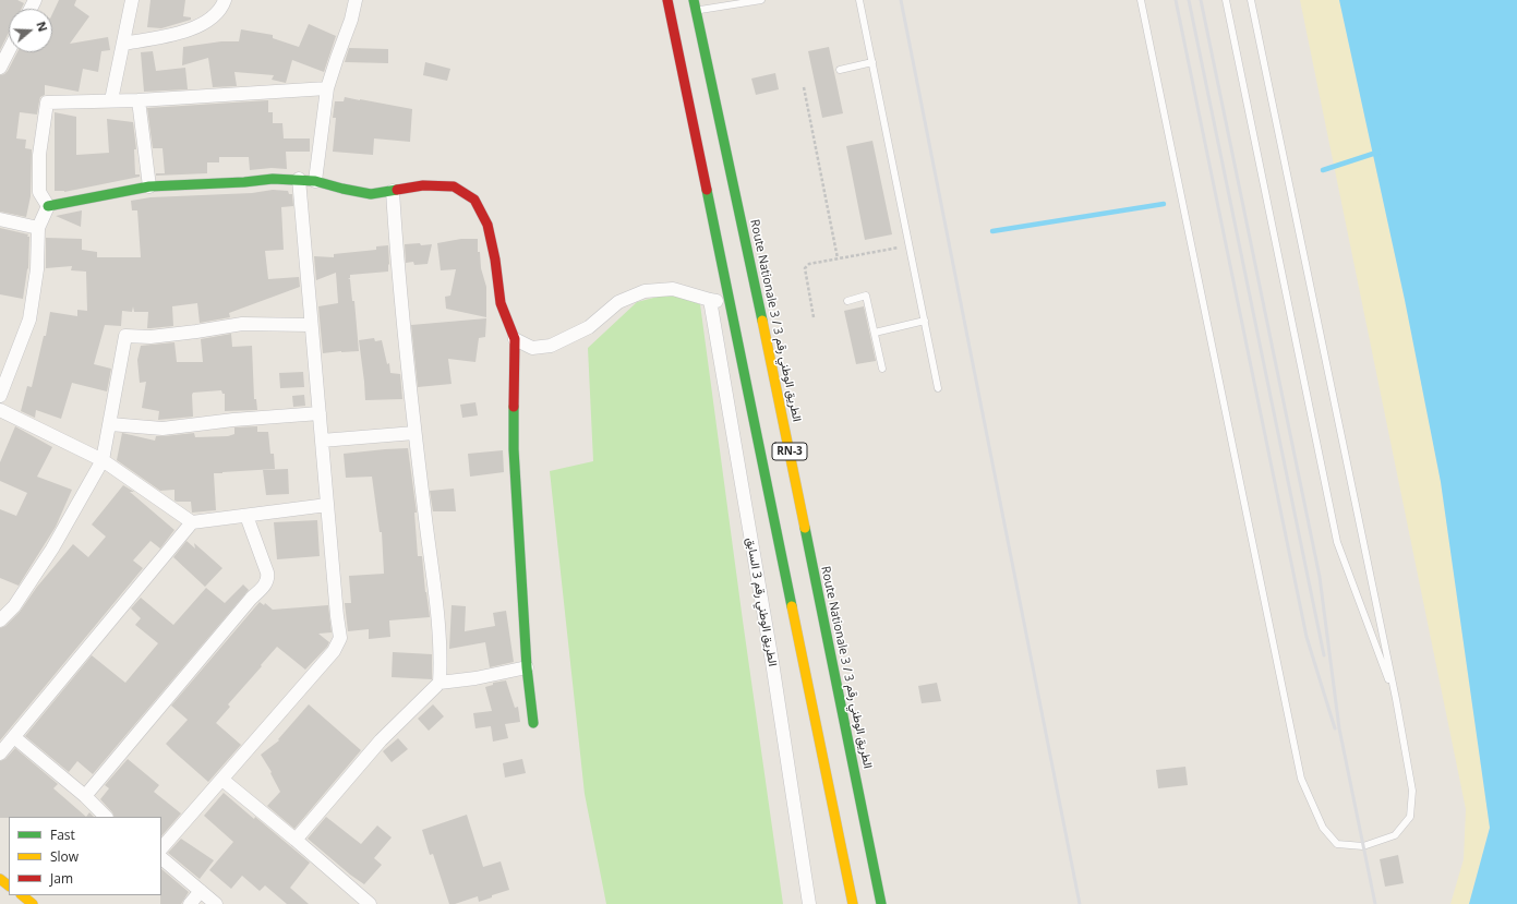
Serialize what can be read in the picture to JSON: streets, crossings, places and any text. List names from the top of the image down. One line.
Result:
{"streets":{"main road":["Route Nationale 3 / الطريق الوطني رقم 3","RN-3"],"street":["الطريق الوطني رقم 3 السابق"]},"legend":["Fast","Slow","Jam"],"north":"right"}
